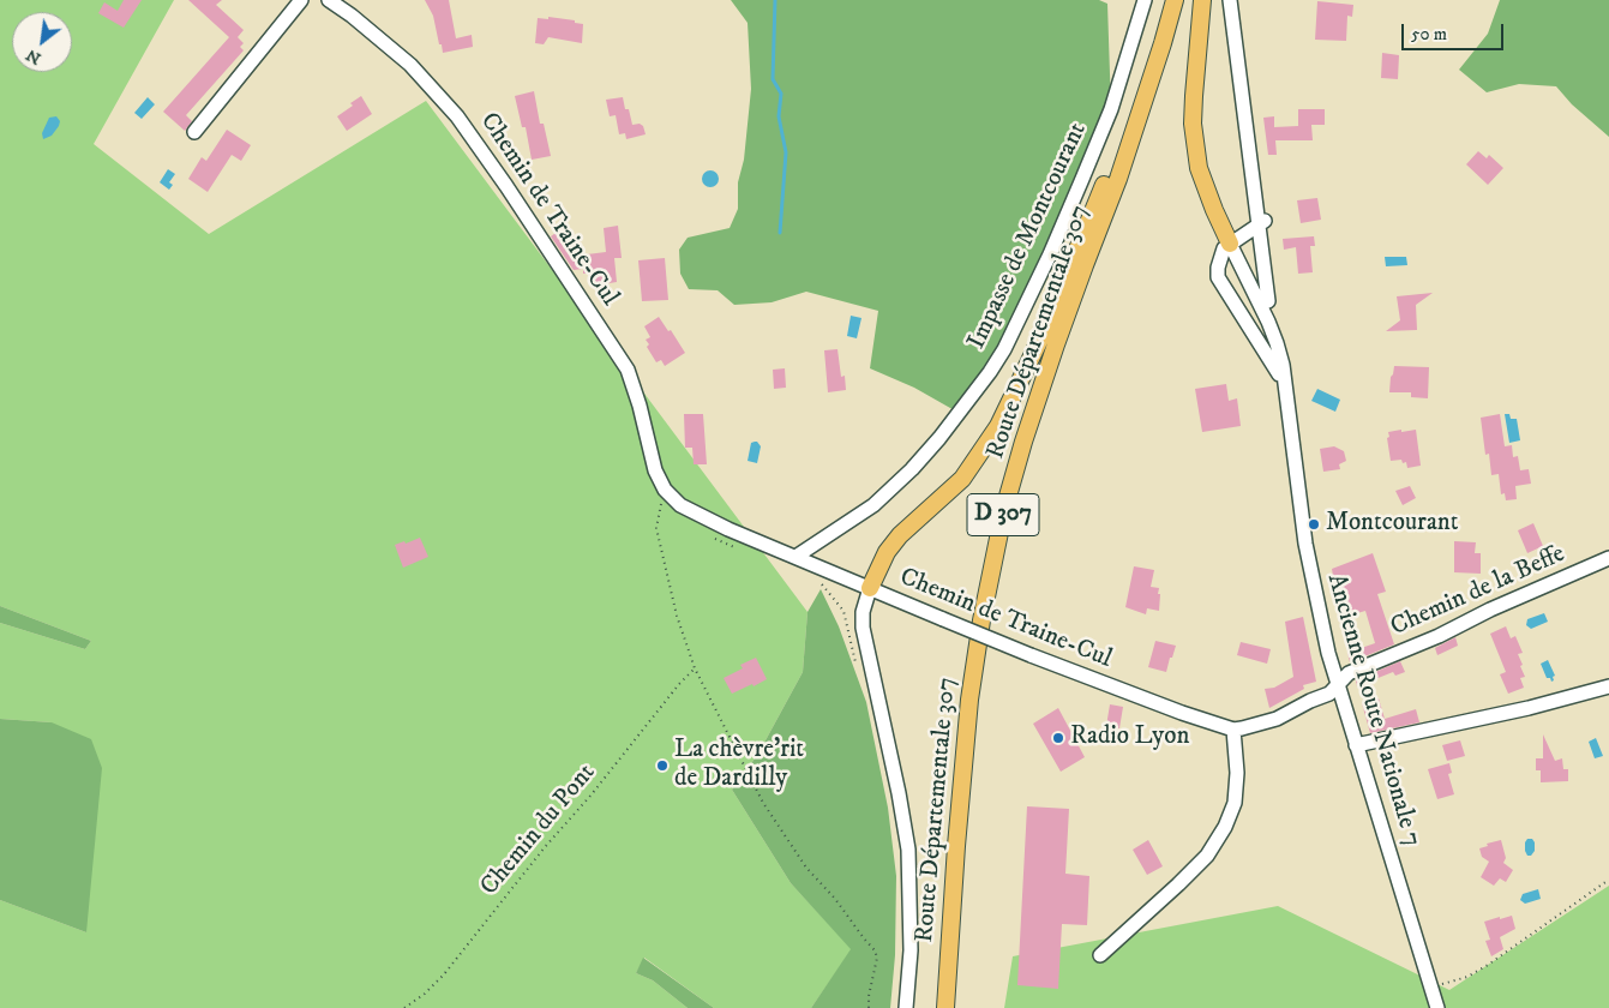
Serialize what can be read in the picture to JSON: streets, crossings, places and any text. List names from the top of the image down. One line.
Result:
{"streets":{"main road":["Route Départementale 307","D 307"],"street":["Chemin de Traine-Cul","Impasse de Montcourant","Chemin de la Beffe","Ancienne Route Nationale 7"],"path":["Chemin du Pont"]},"crossings":[["Chemin de Traine-Cul","Impasse de Montcourant"],["Chemin de Traine-Cul","Chemin de la Beffe"],["Chemin de Traine-Cul","Ancienne Route Nationale 7"],["Chemin de la Beffe","Ancienne Route Nationale 7"]],"places":["Montcourant","Radio Lyon","La chèvre'rit de Dardilly"],"scale_bar":"50 m","north":"bottom left"}
